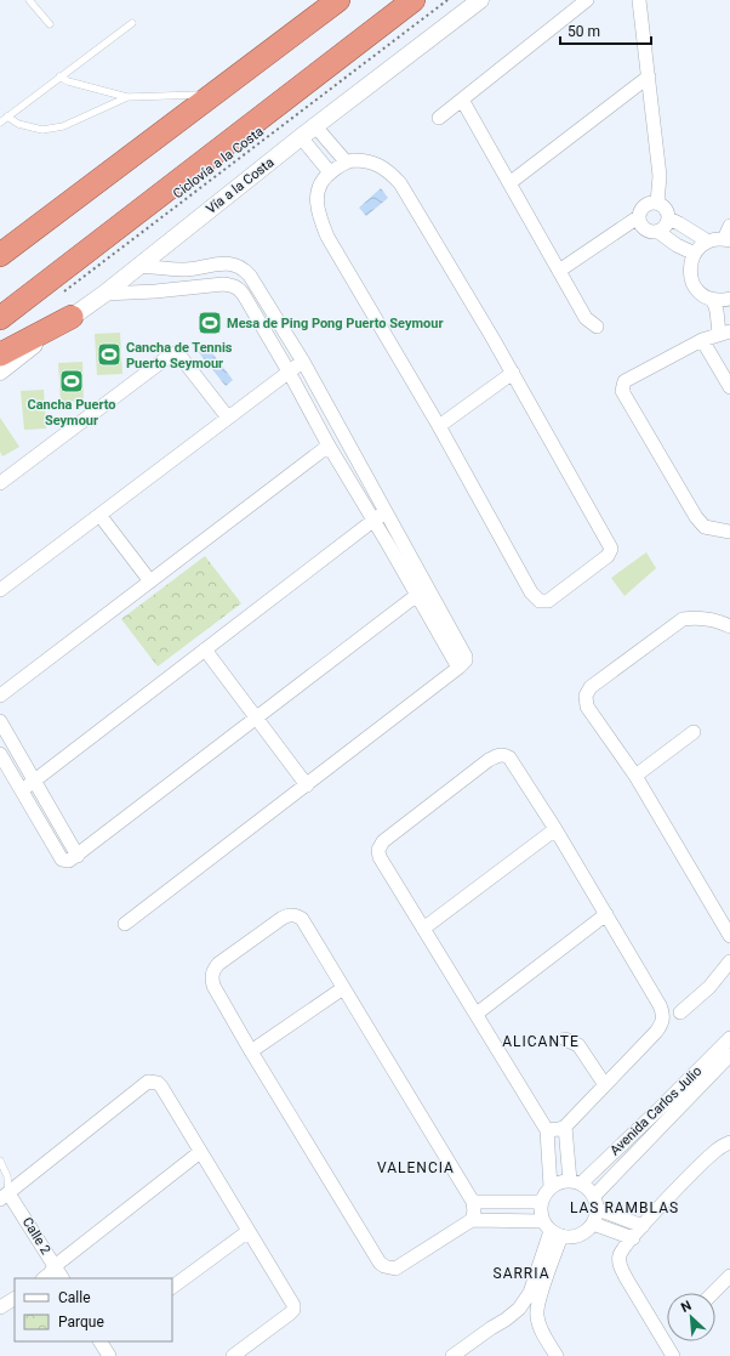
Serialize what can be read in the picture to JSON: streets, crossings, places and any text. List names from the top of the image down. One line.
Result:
{"streets":{"street":["Vía a la Costa","Avenida Carlos Julio","Calle 2"],"path":["Ciclovía a la Costa"]},"districts":["ALICANTE","VALENCIA","LAS RAMBLAS","SARRIA"],"places":{"sports":["Mesa de Ping Pong Puerto Seymour","Cancha de Tennis Puerto Seymour","Cancha Puerto Seymour"]},"legend":["Calle","Parque"],"scale_bar":"50 m","north":"top left"}
